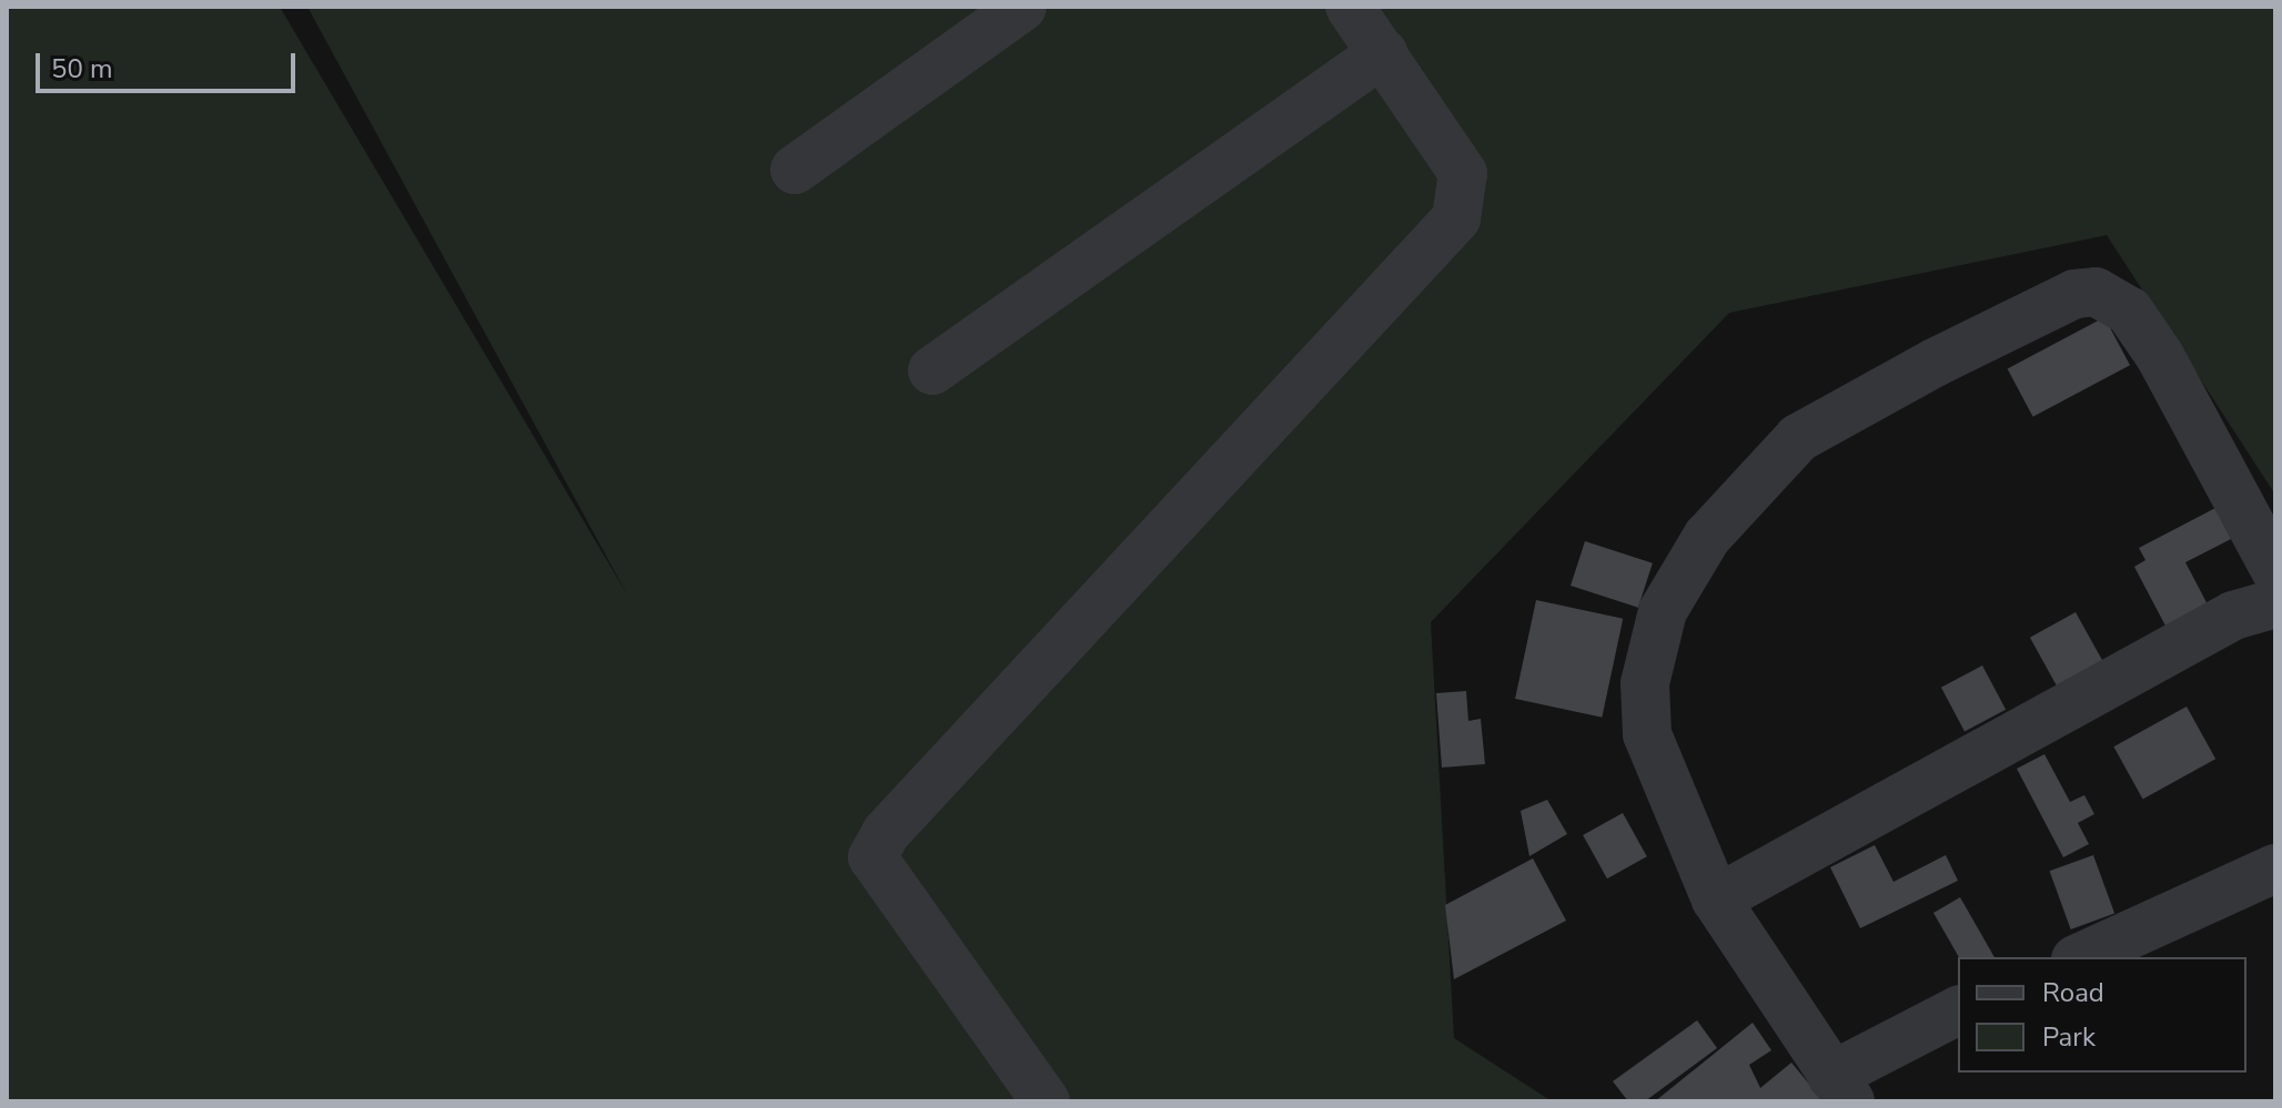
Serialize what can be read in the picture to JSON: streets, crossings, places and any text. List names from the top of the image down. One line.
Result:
{"legend":["Road","Park"],"scale_bar":"50 m"}
